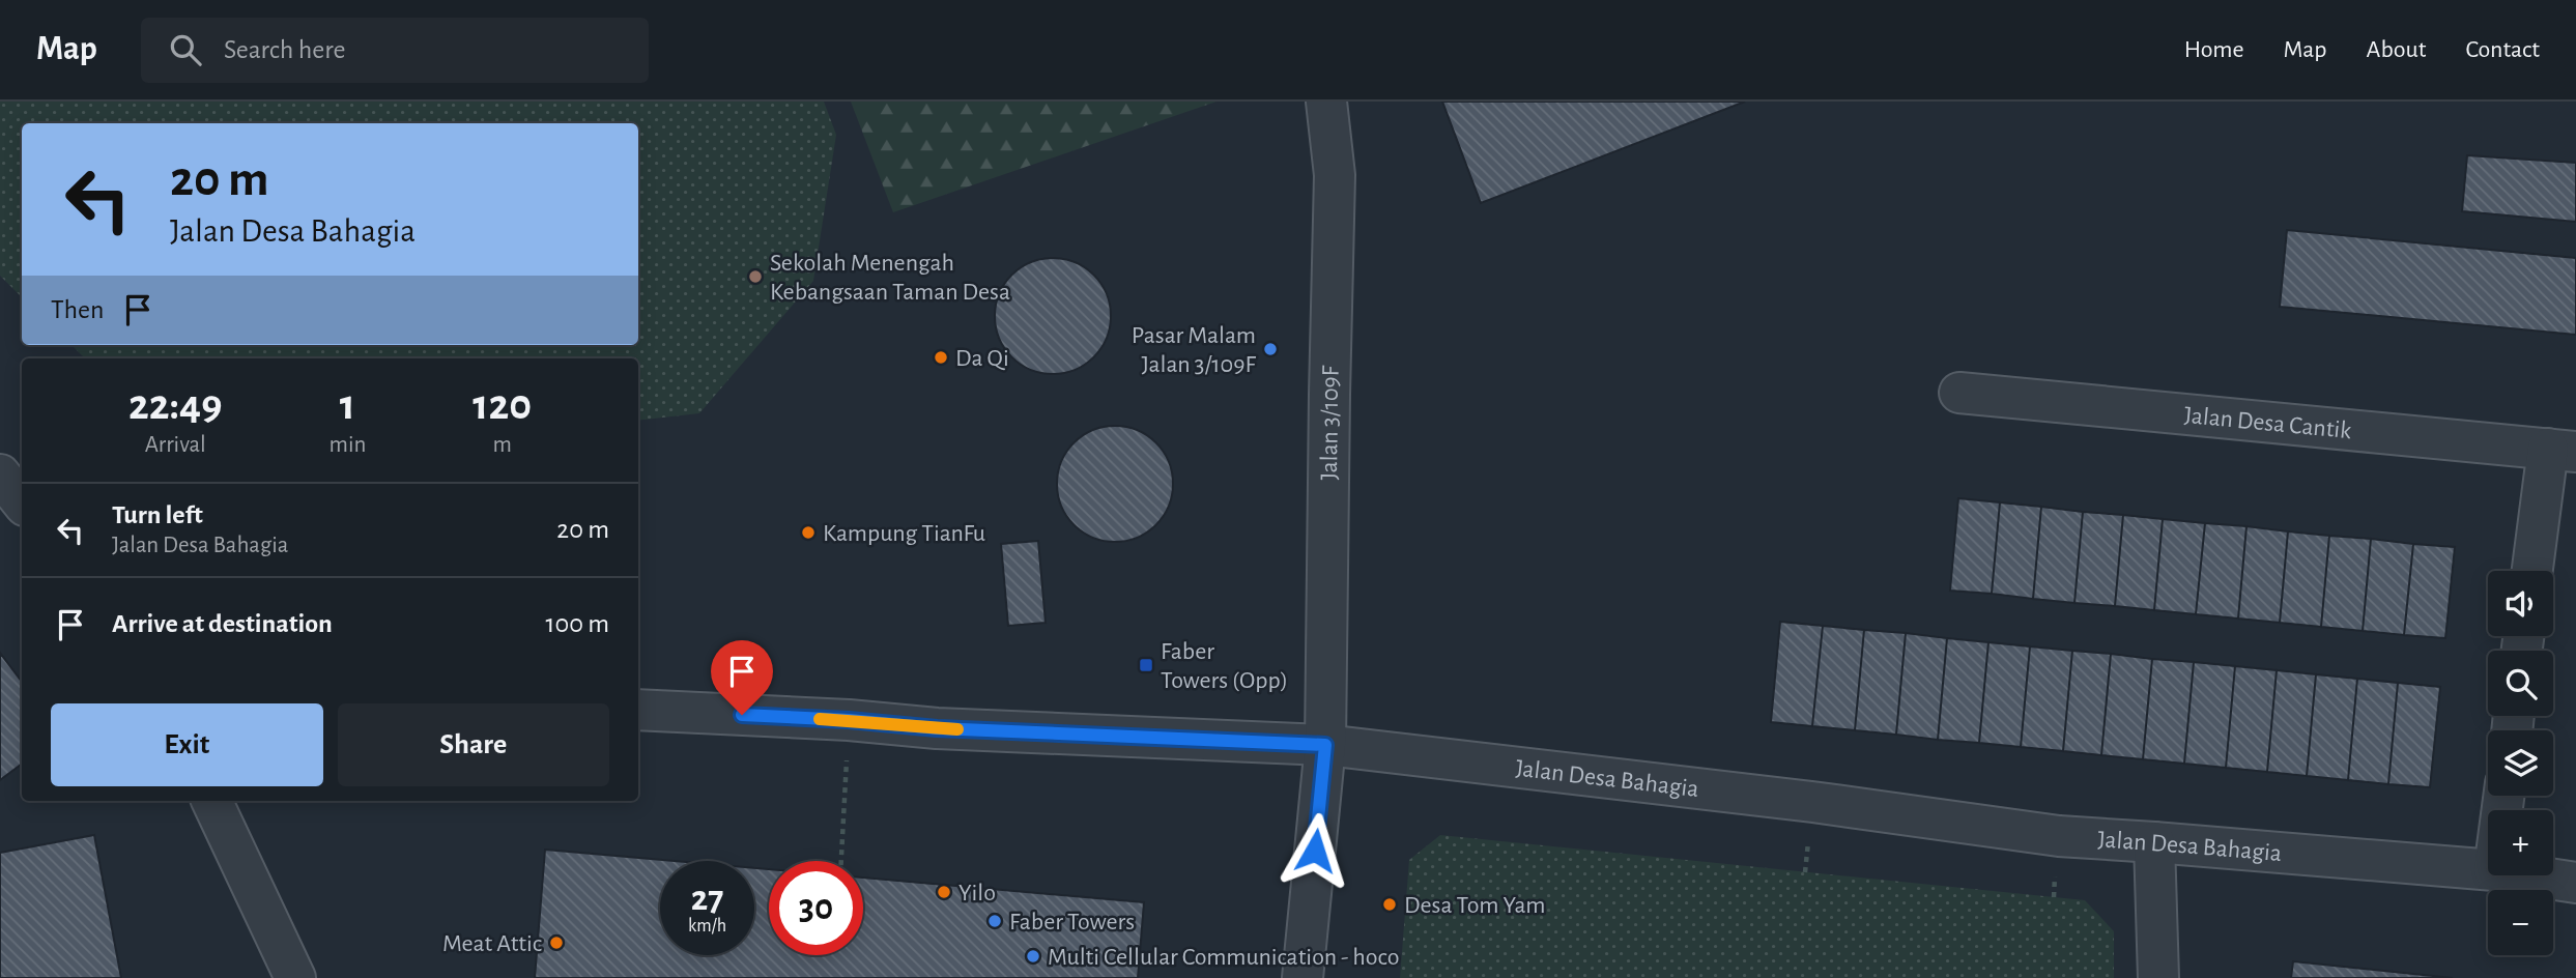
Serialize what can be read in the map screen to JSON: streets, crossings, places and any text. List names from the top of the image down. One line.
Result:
{"streets":{"street":["Jalan Desa Cantik","Jalan 3/109F","Jalan Desa Bahagia"]},"crossings":[["Jalan 3/109F","Jalan Desa Bahagia"]],"places":{"other":["Sekolah Menengah Kebangsaan Taman Desa","Pasar Malam Jalan 3/109F","Da Qi","Kampung TianFu","Yilo","Desa Tom Yam","Faber Towers","Meat Attic","Multi Cellular Communication - hoco"],"transit":["Faber Towers (Opp)"]},"page":{"header":"Map","search":"Search here","nav":["Home","Map","About","Contact"],"turn":["20 m","Jalan Desa Bahagia"],"then":"Then","eta":["22:49","Arrival","1","min","120","m"],"list":[{"name":"Turn left","note":"Jalan Desa Bahagia","value":"20 m"},{"name":"Arrive at destination","value":"100 m"}],"map_buttons":["+","−"],"buttons":["Exit","Share"],"speed":"27 km/h","limit":"30"}}
